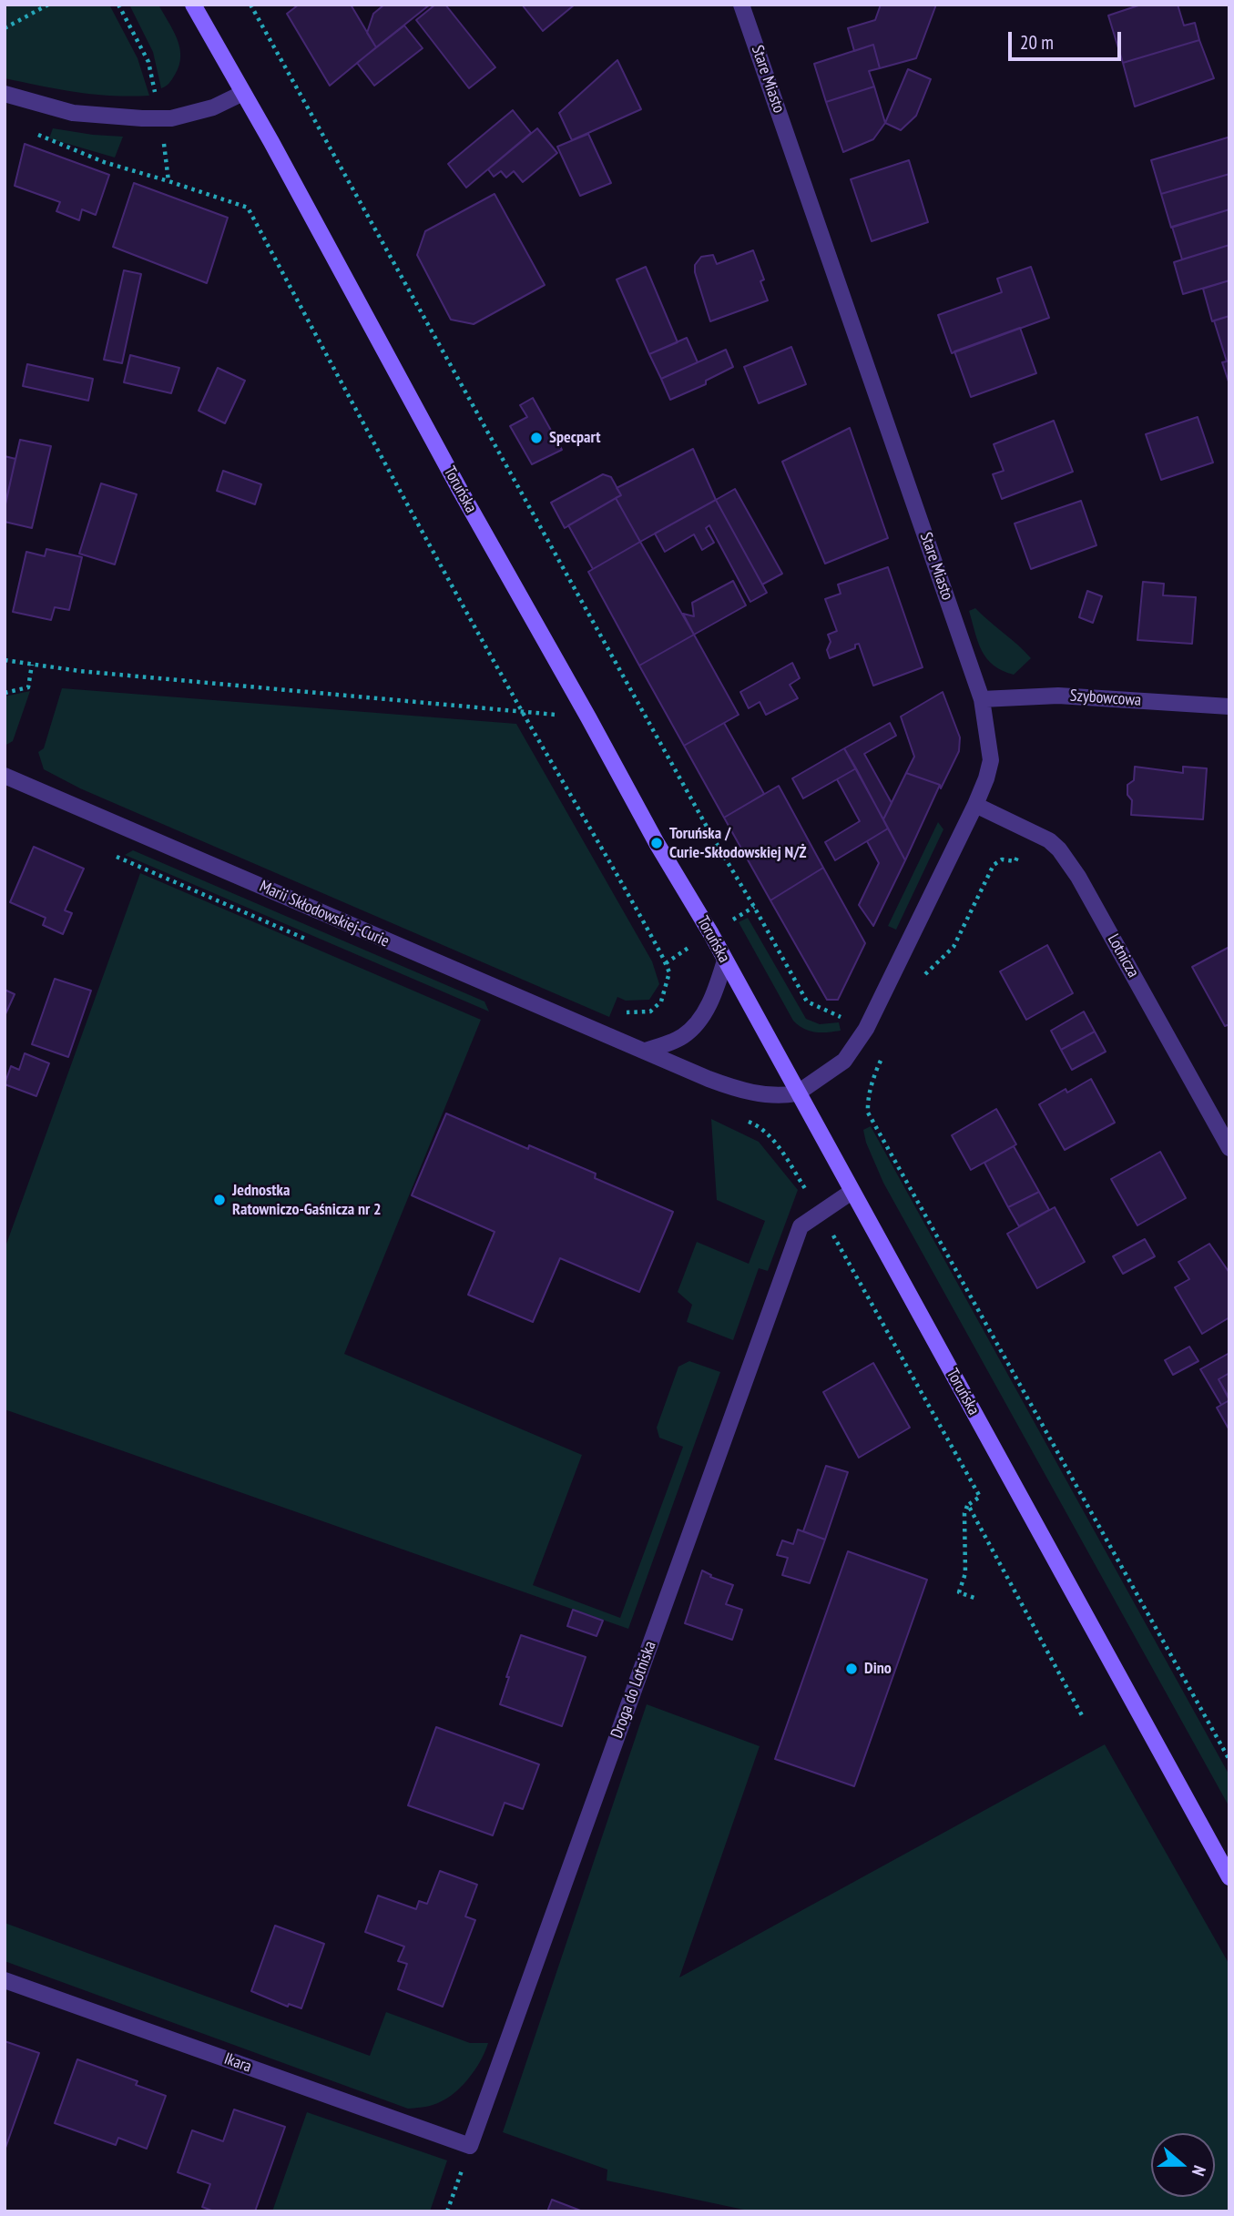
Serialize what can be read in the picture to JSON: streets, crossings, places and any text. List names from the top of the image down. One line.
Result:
{"streets":{"main road":["Toruńska"],"street":["Stare Miasto","Szybowcowa","Marii Skłodowskiej-Curie","Lotnicza","Droga do Lotniska","Ikara"]},"crossings":[["Stare Miasto","Toruńska"],["Stare Miasto","Szybowcowa"],["Stare Miasto","Marii Skłodowskiej-Curie"],["Stare Miasto","Lotnicza"],["Toruńska","Marii Skłodowskiej-Curie"],["Toruńska","Droga do Lotniska"],["Droga do Lotniska","Ikara"]],"places":["Specpart","Toruńska / Curie-Skłodowskiej N/Ż","Jednostka Ratowniczo-Gaśnicza nr 2","Dino"],"scale_bar":"20 m","north":"right"}
